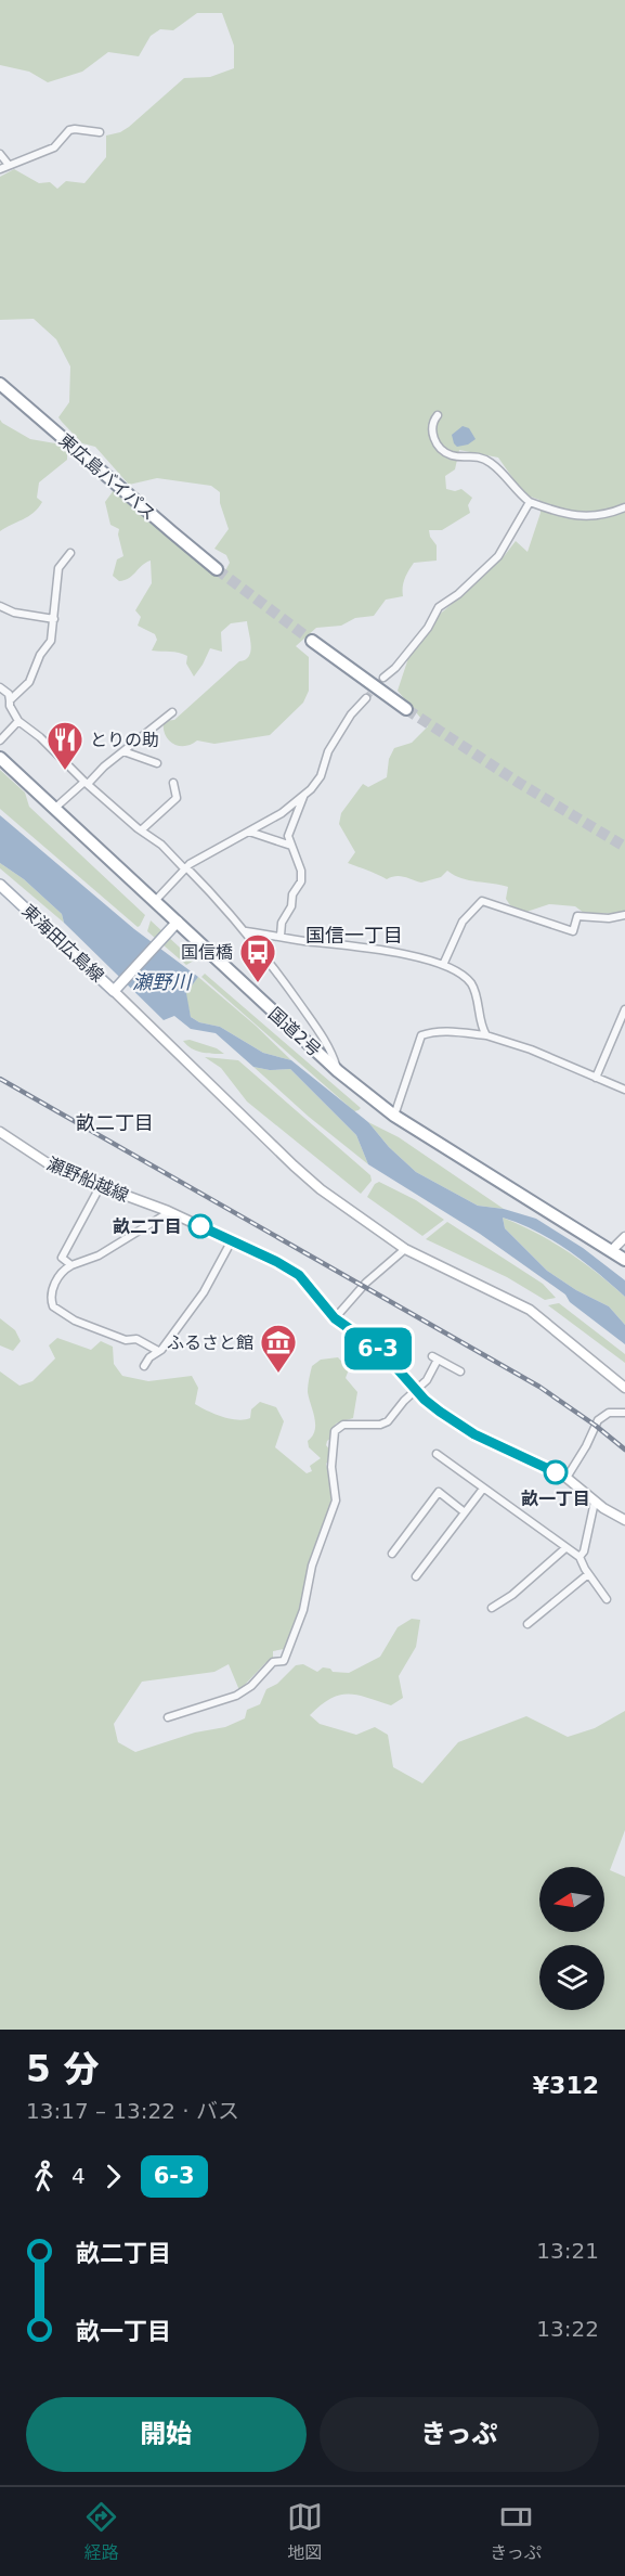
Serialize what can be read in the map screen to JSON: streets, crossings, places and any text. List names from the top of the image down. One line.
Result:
{"streets":{"highway":["東広島バイパス","国道2号"],"main road":["東海田広島線","瀬野船越線"]},"crossings":[["東海田広島線","国道2号"]],"districts":["国信一丁目","畝二丁目"],"water":["瀬野川"],"places":{"restaurant":["とりの助"],"bus stop":["国信橋"],"other":["畝二丁目","畝一丁目"],"museum":["ふるさと館"]},"lines":["bus line 6-3"],"north":"left","page":{"on_map":"6-3","heading":["5 分","13:17 – 13:22 · バス","¥312"],"legs":["4","6-3"],"list":[{"name":"畝二丁目","value":"13:21"},{"name":"畝一丁目","value":"13:22"}],"buttons":["開始","きっぷ"],"tabs":["経路","地図","きっぷ"]}}
